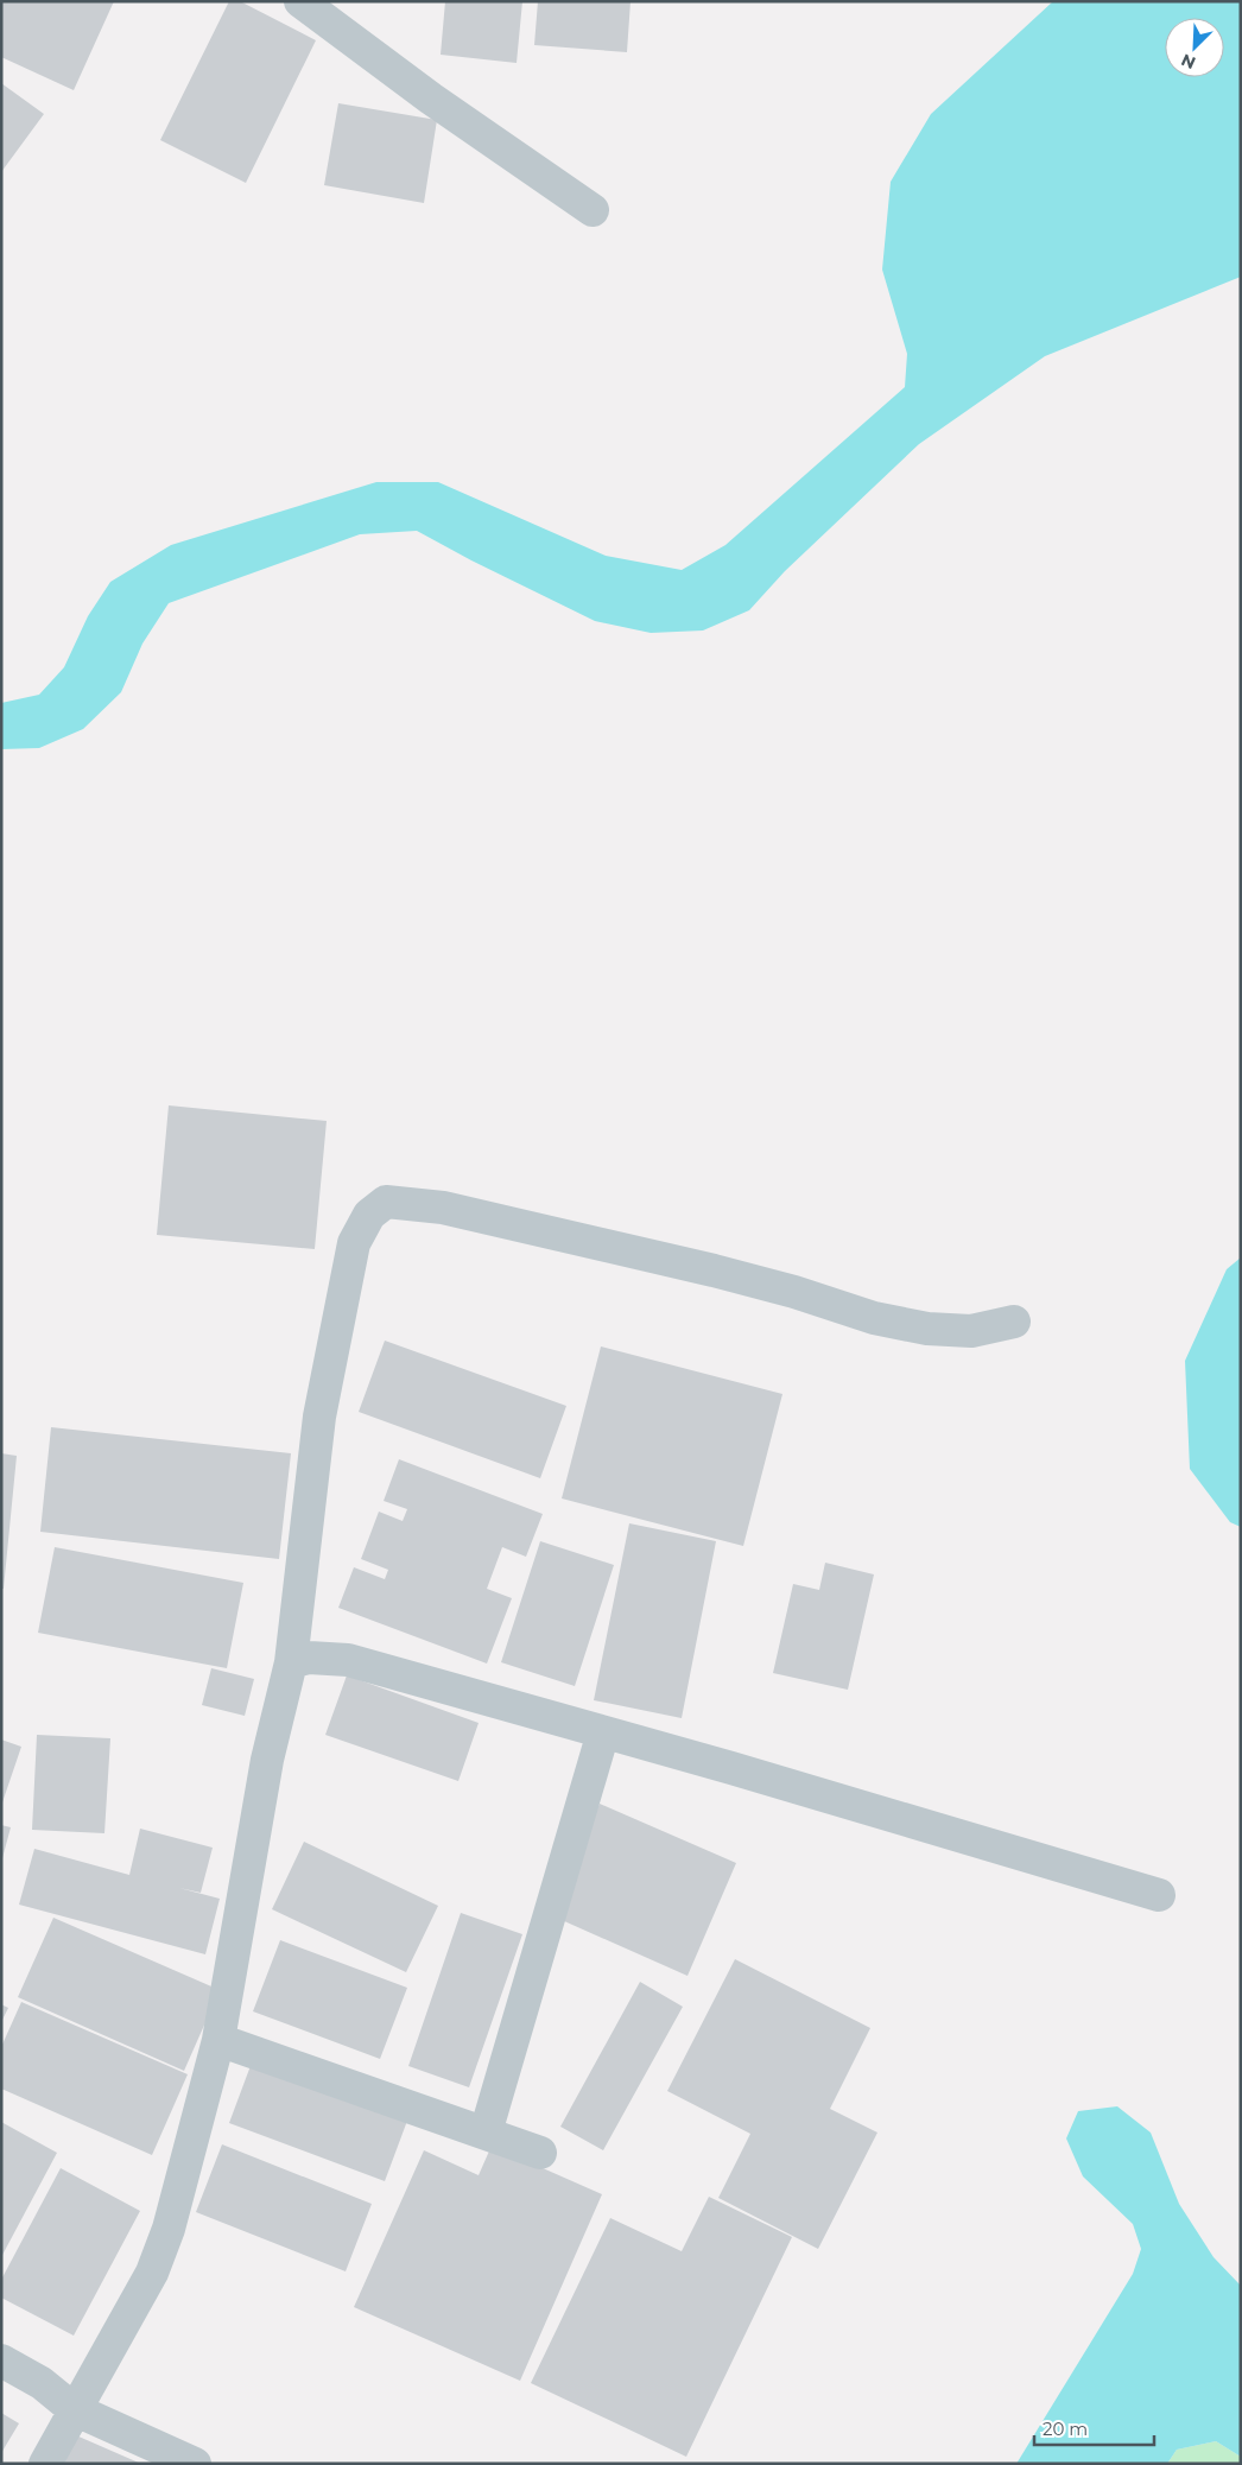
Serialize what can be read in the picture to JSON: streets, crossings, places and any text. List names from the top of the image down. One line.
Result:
{"scale_bar":"20 m","north":"bottom left"}
